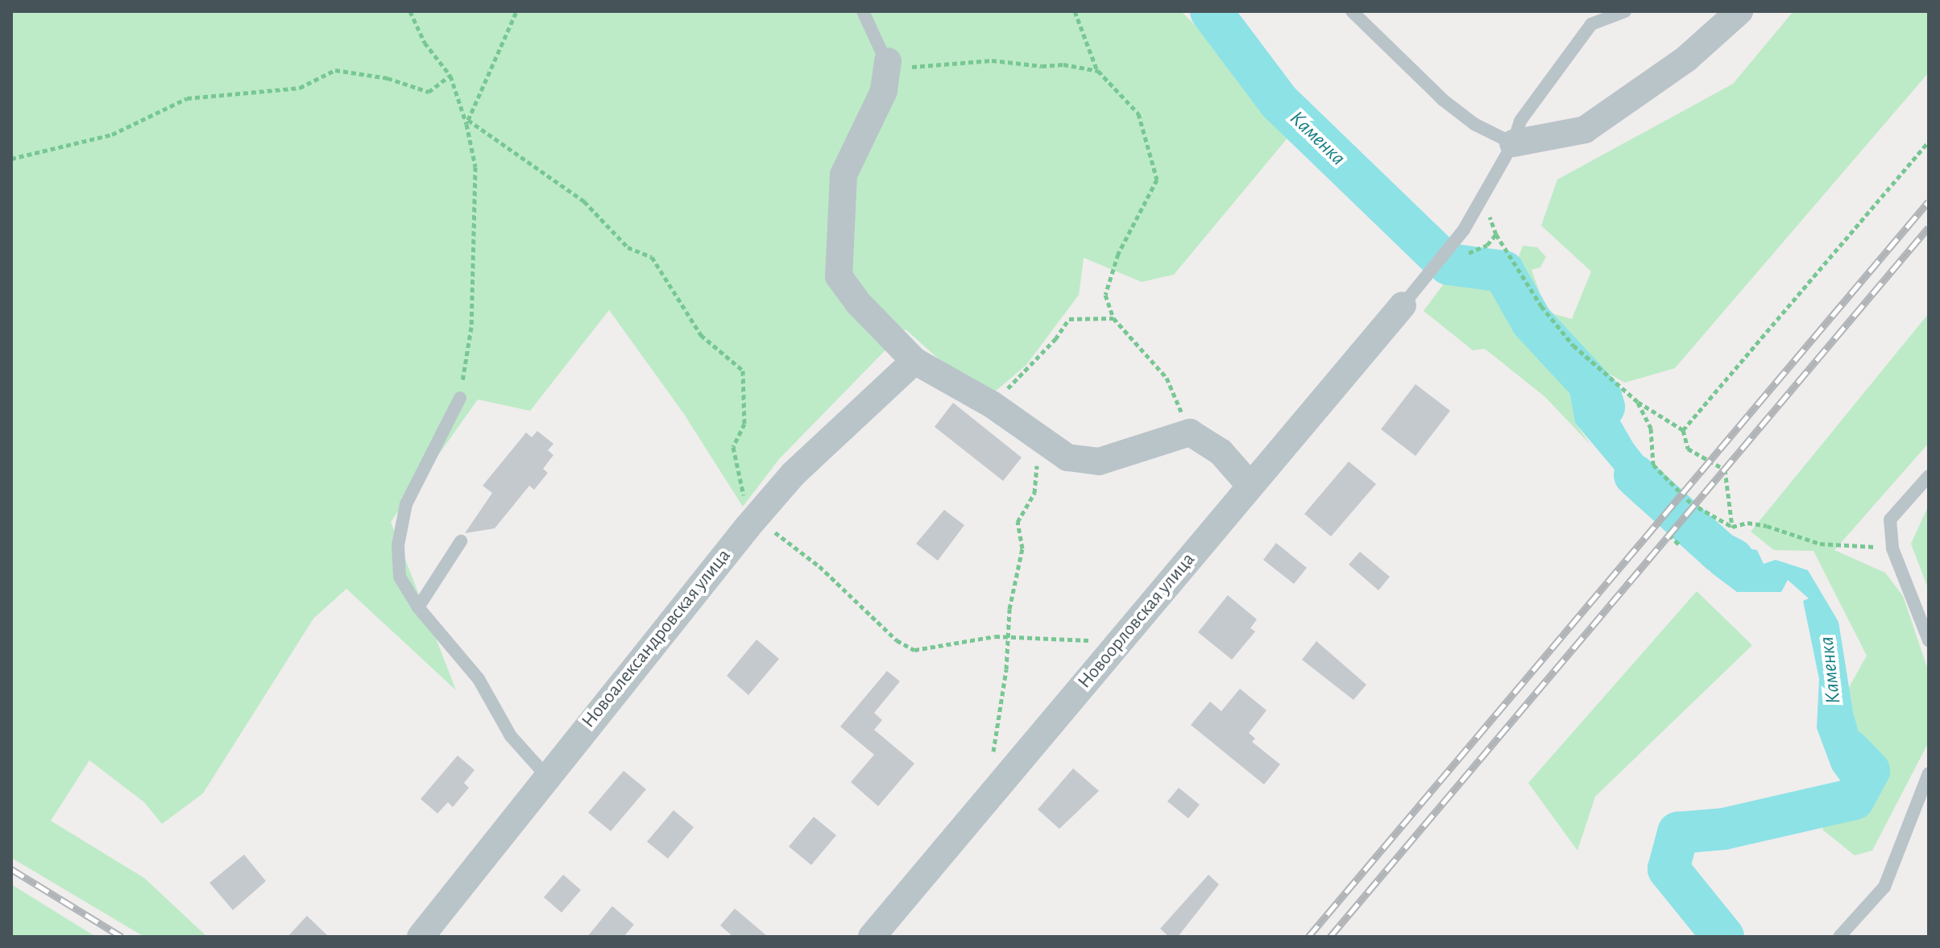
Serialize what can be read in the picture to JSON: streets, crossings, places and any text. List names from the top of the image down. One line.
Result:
{"streets":{"street":["Новоорловская улица","Новоалександровская улица"]},"water":["Каменка"]}
